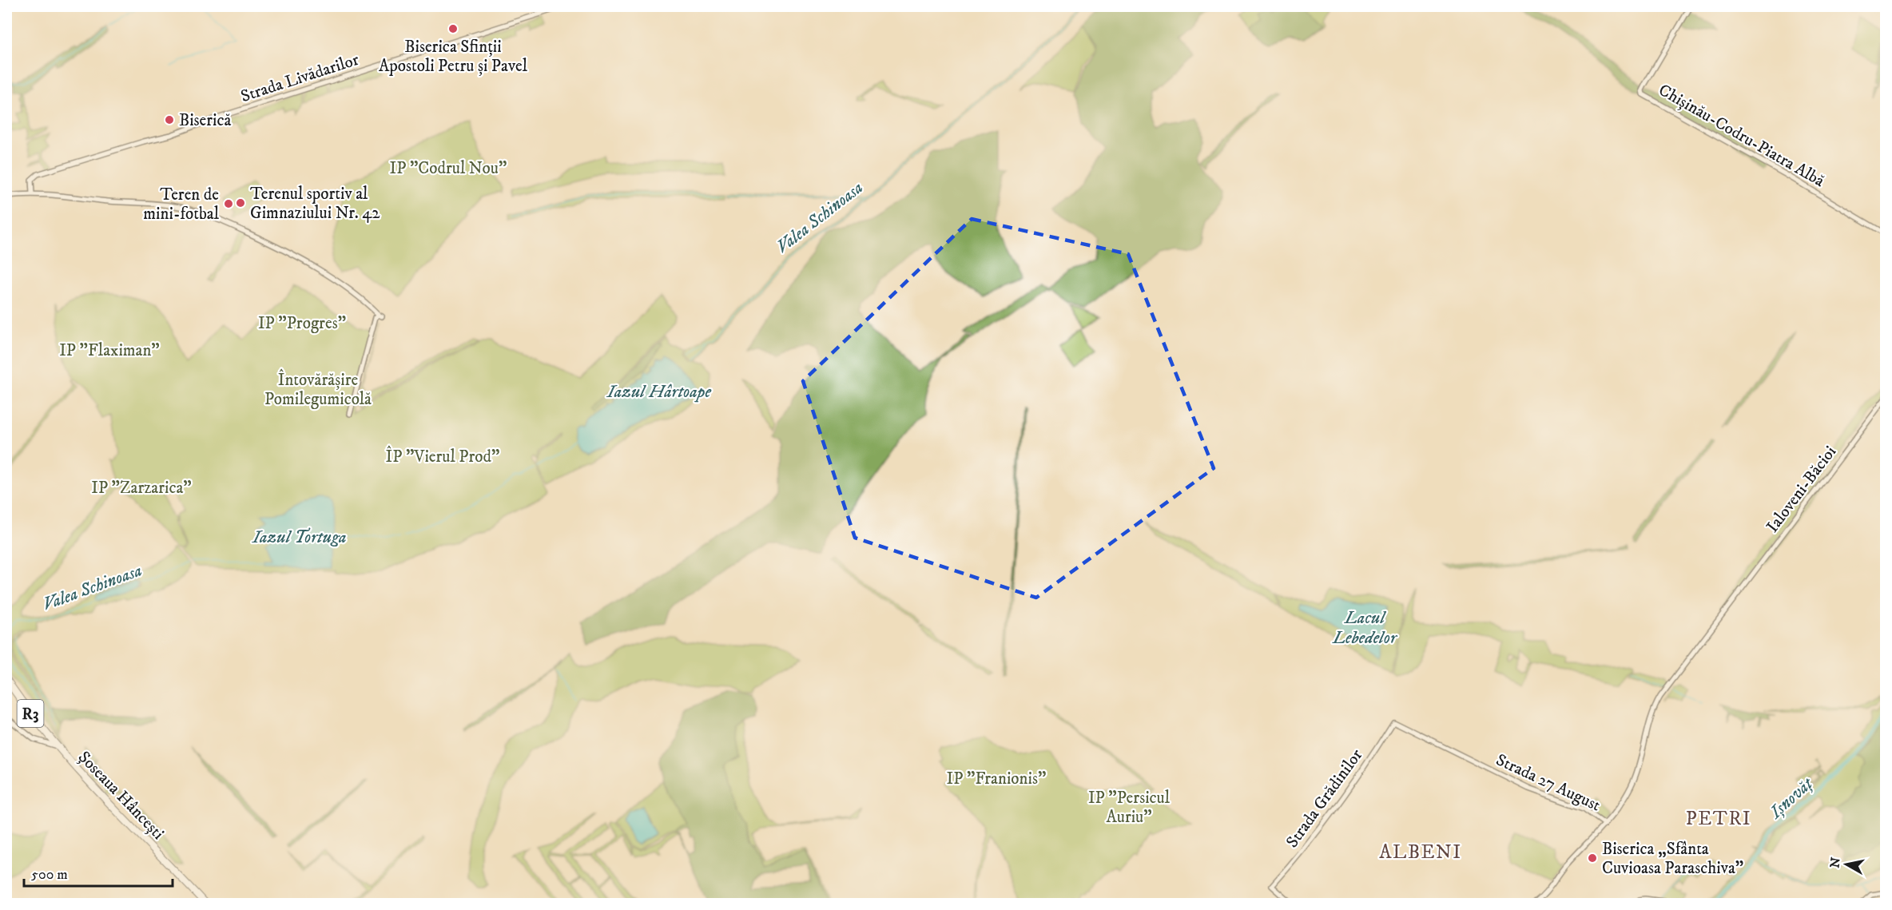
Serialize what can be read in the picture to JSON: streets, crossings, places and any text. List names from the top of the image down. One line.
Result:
{"streets":{"highway":["R3","Șoseaua Hâncești"],"street":["Strada Livădarilor","Chișinău-Codru-Piatra Albă","Ialoveni-Băcioi","Strada 27 August","Strada Grădinilor"]},"crossings":[["Ialoveni-Băcioi","Strada 27 August"],["Strada 27 August","Strada Grădinilor"]],"districts":["PETRI","ALBENI"],"water":["Valea Schinoasa","Iazul Hârtoape","Iazul Tortuga","Lacul Lebedelor","Ișnovăț"],"parks":["IP \"Codrul Nou\"","IP \"Progres\"","IP \"Flaximan\"","Întovărășire Pomilegumicolă","ÎP \"Vierul Prod\"","IP \"Zarzarica\"","IP \"Franionis\"","IP \"Persicul Auriu\""],"places":["Biserica Sfinții Apostoli Petru și Pavel","Biserică","Terenul sportiv al Gimnaziului Nr. 42","Teren de mini-fotbal","Biserica „Sfânta Cuvioasa Paraschiva”"],"scale_bar":"500 m","north":"left"}
